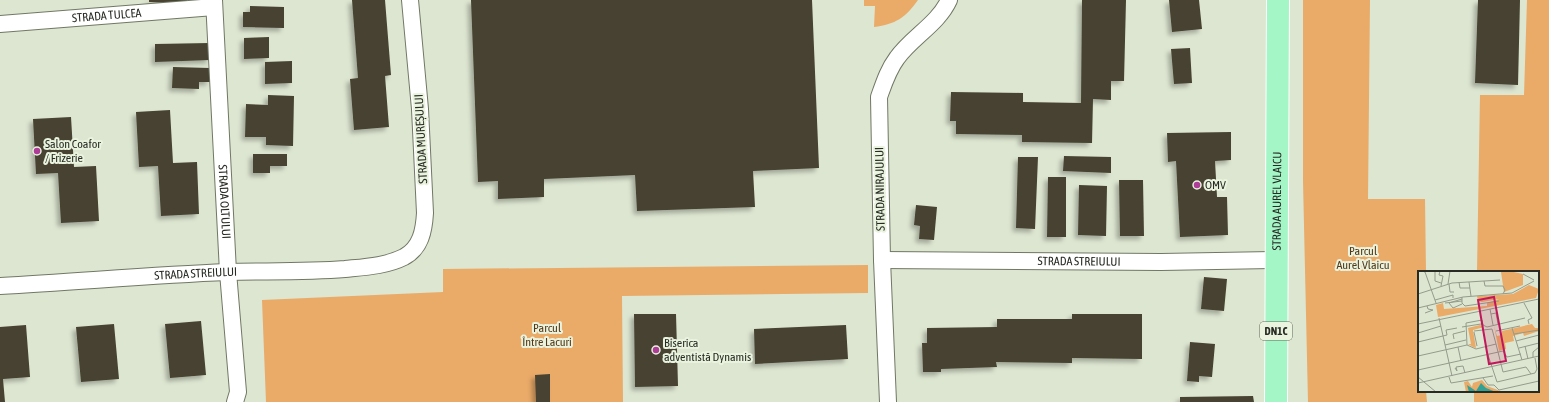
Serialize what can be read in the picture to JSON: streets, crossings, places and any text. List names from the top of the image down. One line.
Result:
{"streets":{"main road":["STRADA AUREL VLAICU","DN1C"],"street":["STRADA TULCEA","STRADA MUREȘULUI","STRADA NIRAJULUI","STRADA OLTULUI","STRADA STREIULUI"]},"crossings":[["STRADA TULCEA","STRADA OLTULUI"],["STRADA MUREȘULUI","STRADA STREIULUI"],["STRADA NIRAJULUI","STRADA STREIULUI"],["STRADA OLTULUI","STRADA STREIULUI"],["STRADA AUREL VLAICU","STRADA STREIULUI"]],"parks":["Parcul Aurel Vlaicu","Parcul Între Lacuri"],"places":["Salon Coafor / Frizerie","OMV","Biserica adventistă Dynamis"]}
